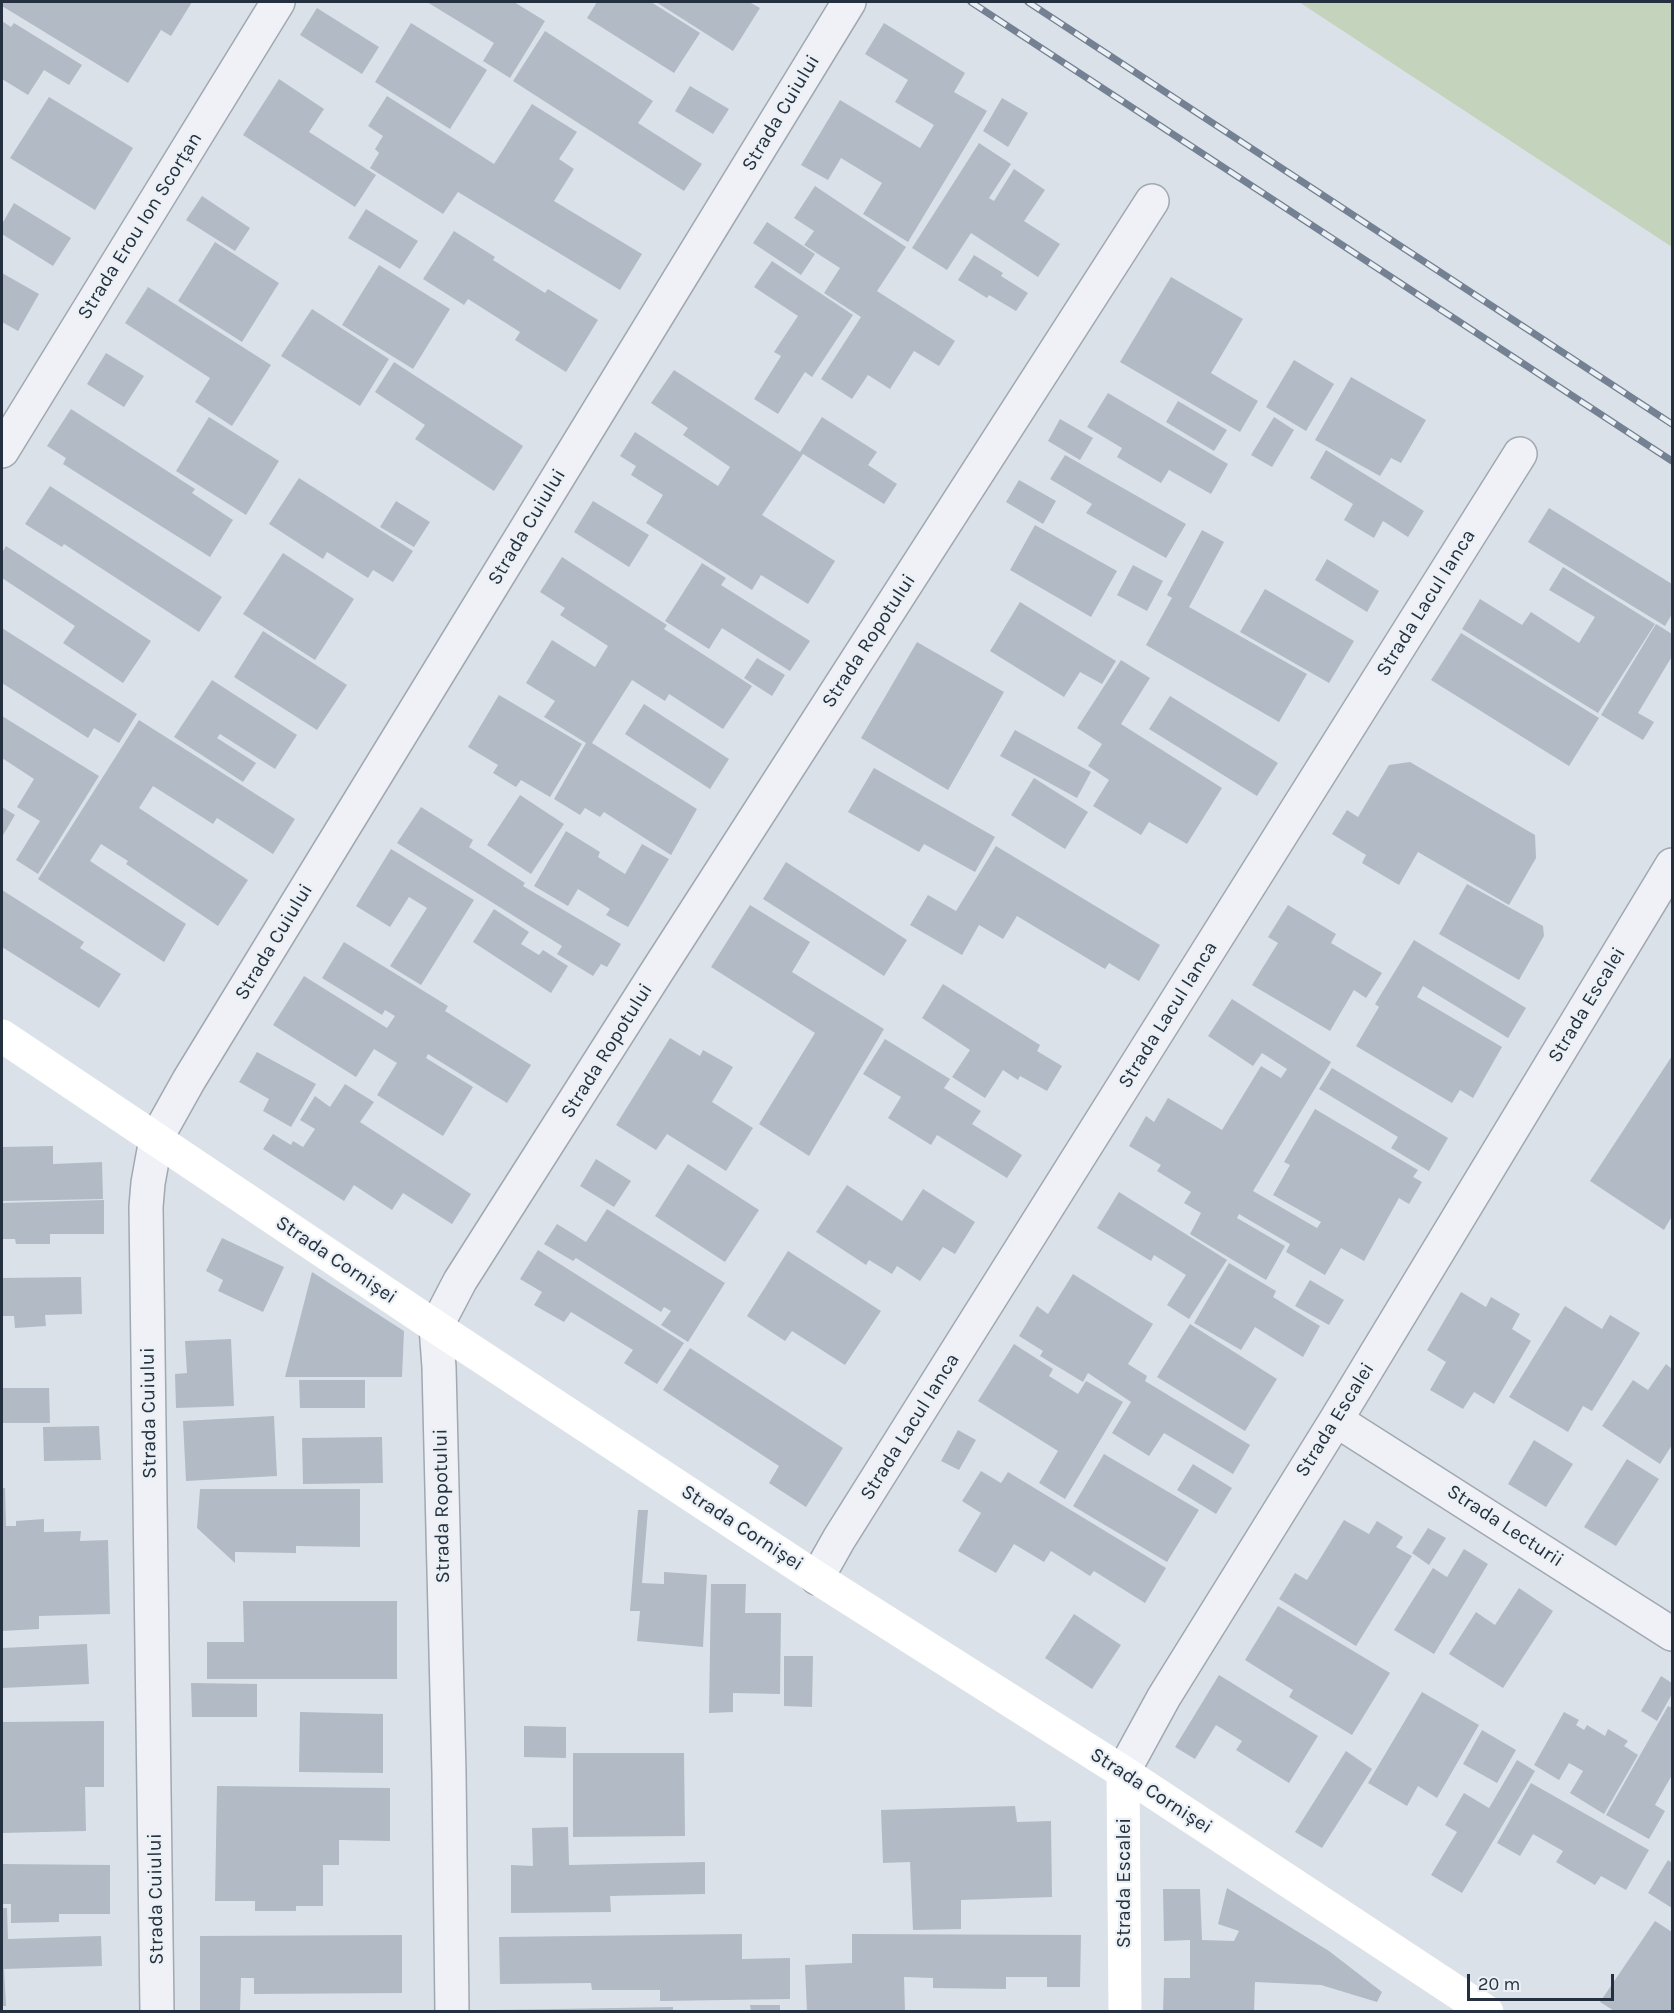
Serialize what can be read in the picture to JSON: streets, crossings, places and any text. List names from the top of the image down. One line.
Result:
{"streets":{"street":["Strada Cuiului","Strada Erou Ion Scorțan","Strada Lacul Ianca","Strada Ropotului","Strada Escalei","Strada Cornișei","Strada Lecturii"]},"crossings":[["Strada Cuiului","Strada Cornișei"],["Strada Lacul Ianca","Strada Cornișei"],["Strada Ropotului","Strada Cornișei"],["Strada Escalei","Strada Cornișei"],["Strada Escalei","Strada Lecturii"]],"scale_bar":"20 m"}
